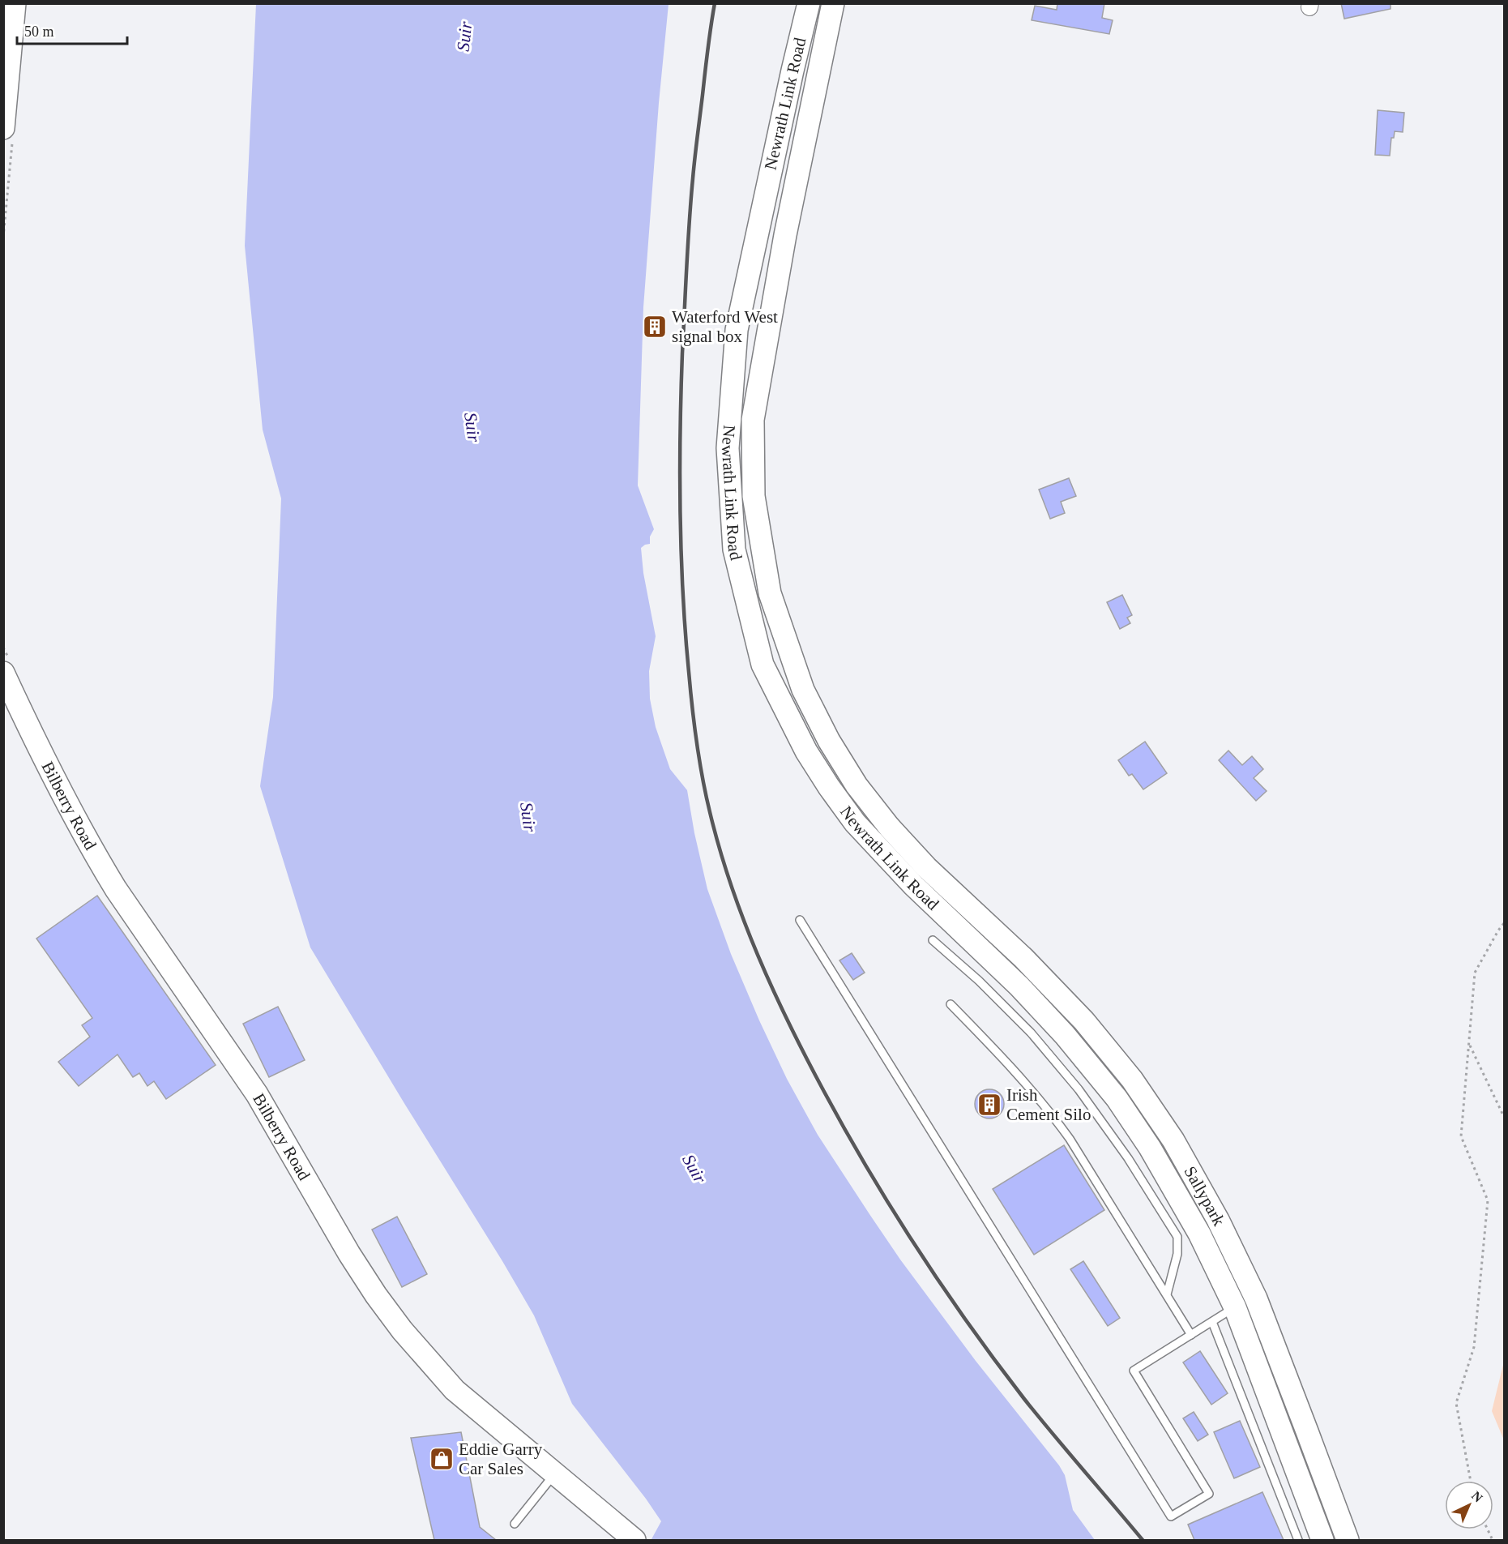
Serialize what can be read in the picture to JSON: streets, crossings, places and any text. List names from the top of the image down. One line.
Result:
{"streets":{"main road":["Newrath Link Road","Bilberry Road","Sallypark"]},"crossings":[["Newrath Link Road","Sallypark"]],"water":["Suir"],"places":{"building":["Waterford West signal box","Irish Cement Silo"],"shop":["Eddie Garry Car Sales"]},"scale_bar":"50 m","north":"top right"}
